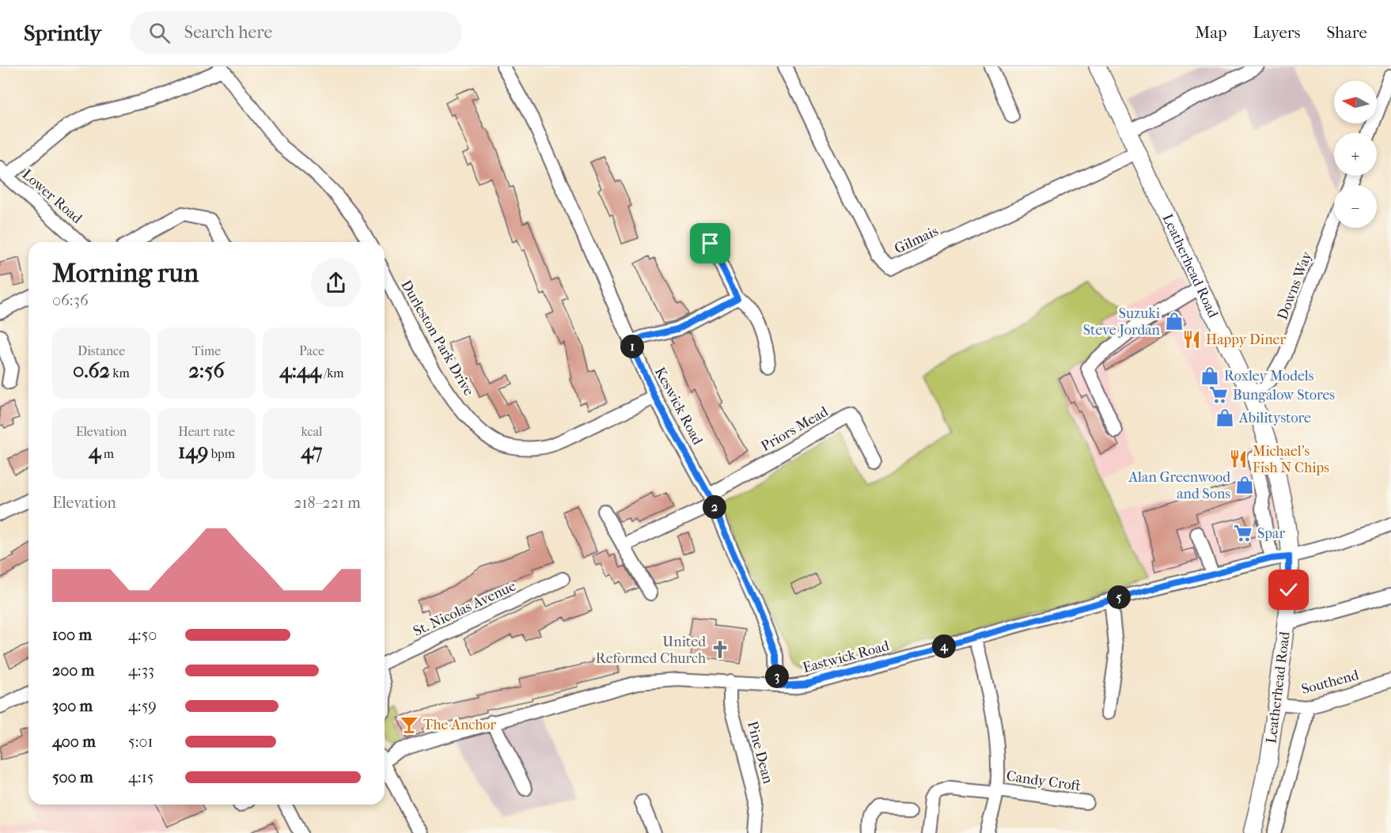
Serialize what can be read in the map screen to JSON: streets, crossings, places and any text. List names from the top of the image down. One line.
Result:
{"streets":{"main road":["Leatherhead Road"],"street":["Lower Road","Gilmais","Downs Way","Durleston Park Drive","Keswick Road","Priors Mead","St. Nicolas Avenue","Eastwick Road","Southend","Pine Dean","Candy Croft"]},"crossings":[["Gilmais","Leatherhead Road"],["Leatherhead Road","Downs Way"],["Leatherhead Road","Eastwick Road"],["Leatherhead Road","Southend"],["Durleston Park Drive","Keswick Road"],["Keswick Road","Priors Mead"],["Keswick Road","Eastwick Road"],["Eastwick Road","Pine Dean"]],"places":{"shop":["Suzuki Steve Jordan","Roxley Models","Abilitystore","Alan Greenwood and Sons"],"restaurant":["Happy Diner","Michael's Fish N Chips"],"supermarket":["Bungalow Stores","Spar"],"church":["United Reformed Church"],"bar":["The Anchor"]},"north":"left","page":{"header":"Sprintly","search":"Search here","nav":["Map","Layers","Share"],"map_buttons":["+","−"],"heading":["Morning run","06:36"],"stats":[["Distance","0.62 km"],["Time","2:56"],["Pace","4:44 /km"],["Elevation","4 m"],["Heart rate","149 bpm"],["kcal","47"]],"pins":["1","2","5","4","3"],"chart":["Elevation","218–221 m"],"list":[{"name":"100 m","note":"4:50"},{"name":"200 m","note":"4:33"},{"name":"300 m","note":"4:59"},{"name":"400 m","note":"5:01"},{"name":"500 m","note":"4:15"}]}}
